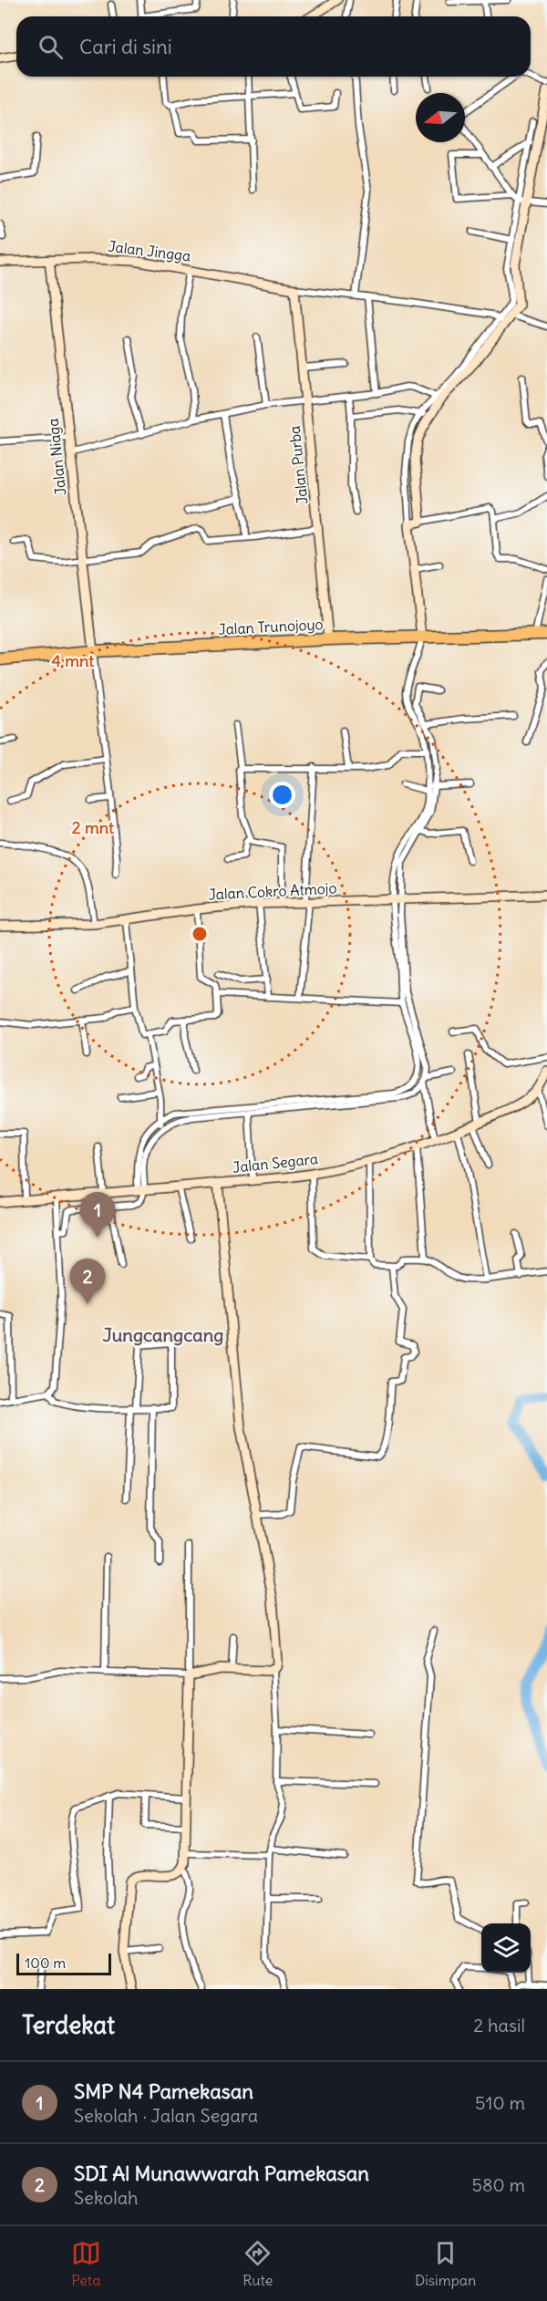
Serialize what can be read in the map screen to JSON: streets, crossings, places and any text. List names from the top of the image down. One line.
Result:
{"streets":{"highway":["Jalan Trunojoyo"],"street":["Jalan Jingga","Jalan Niaga","Jalan Purba","Jalan Cokro Atmojo","Jalan Segara"]},"crossings":[["Jalan Jingga","Jalan Niaga"],["Jalan Jingga","Jalan Purba"],["Jalan Niaga","Jalan Trunojoyo"],["Jalan Purba","Jalan Trunojoyo"]],"districts":["Jungcangcang"],"scale_bar":"100 m","north":"left","page":{"search":"Cari di sini","pins":["1","2"],"scale":"100 m","heading":["Terdekat","2 hasil"],"list":[{"mark":"1","name":"SMP N4 Pamekasan","note":"Sekolah · Jalan Segara","value":"510 m"},{"mark":"2","name":"SDI Al Munawwarah Pamekasan","note":"Sekolah","value":"580 m"}],"nav":["Peta","Rute","Disimpan"]},"rings":["4 mnt","2 mnt"]}
